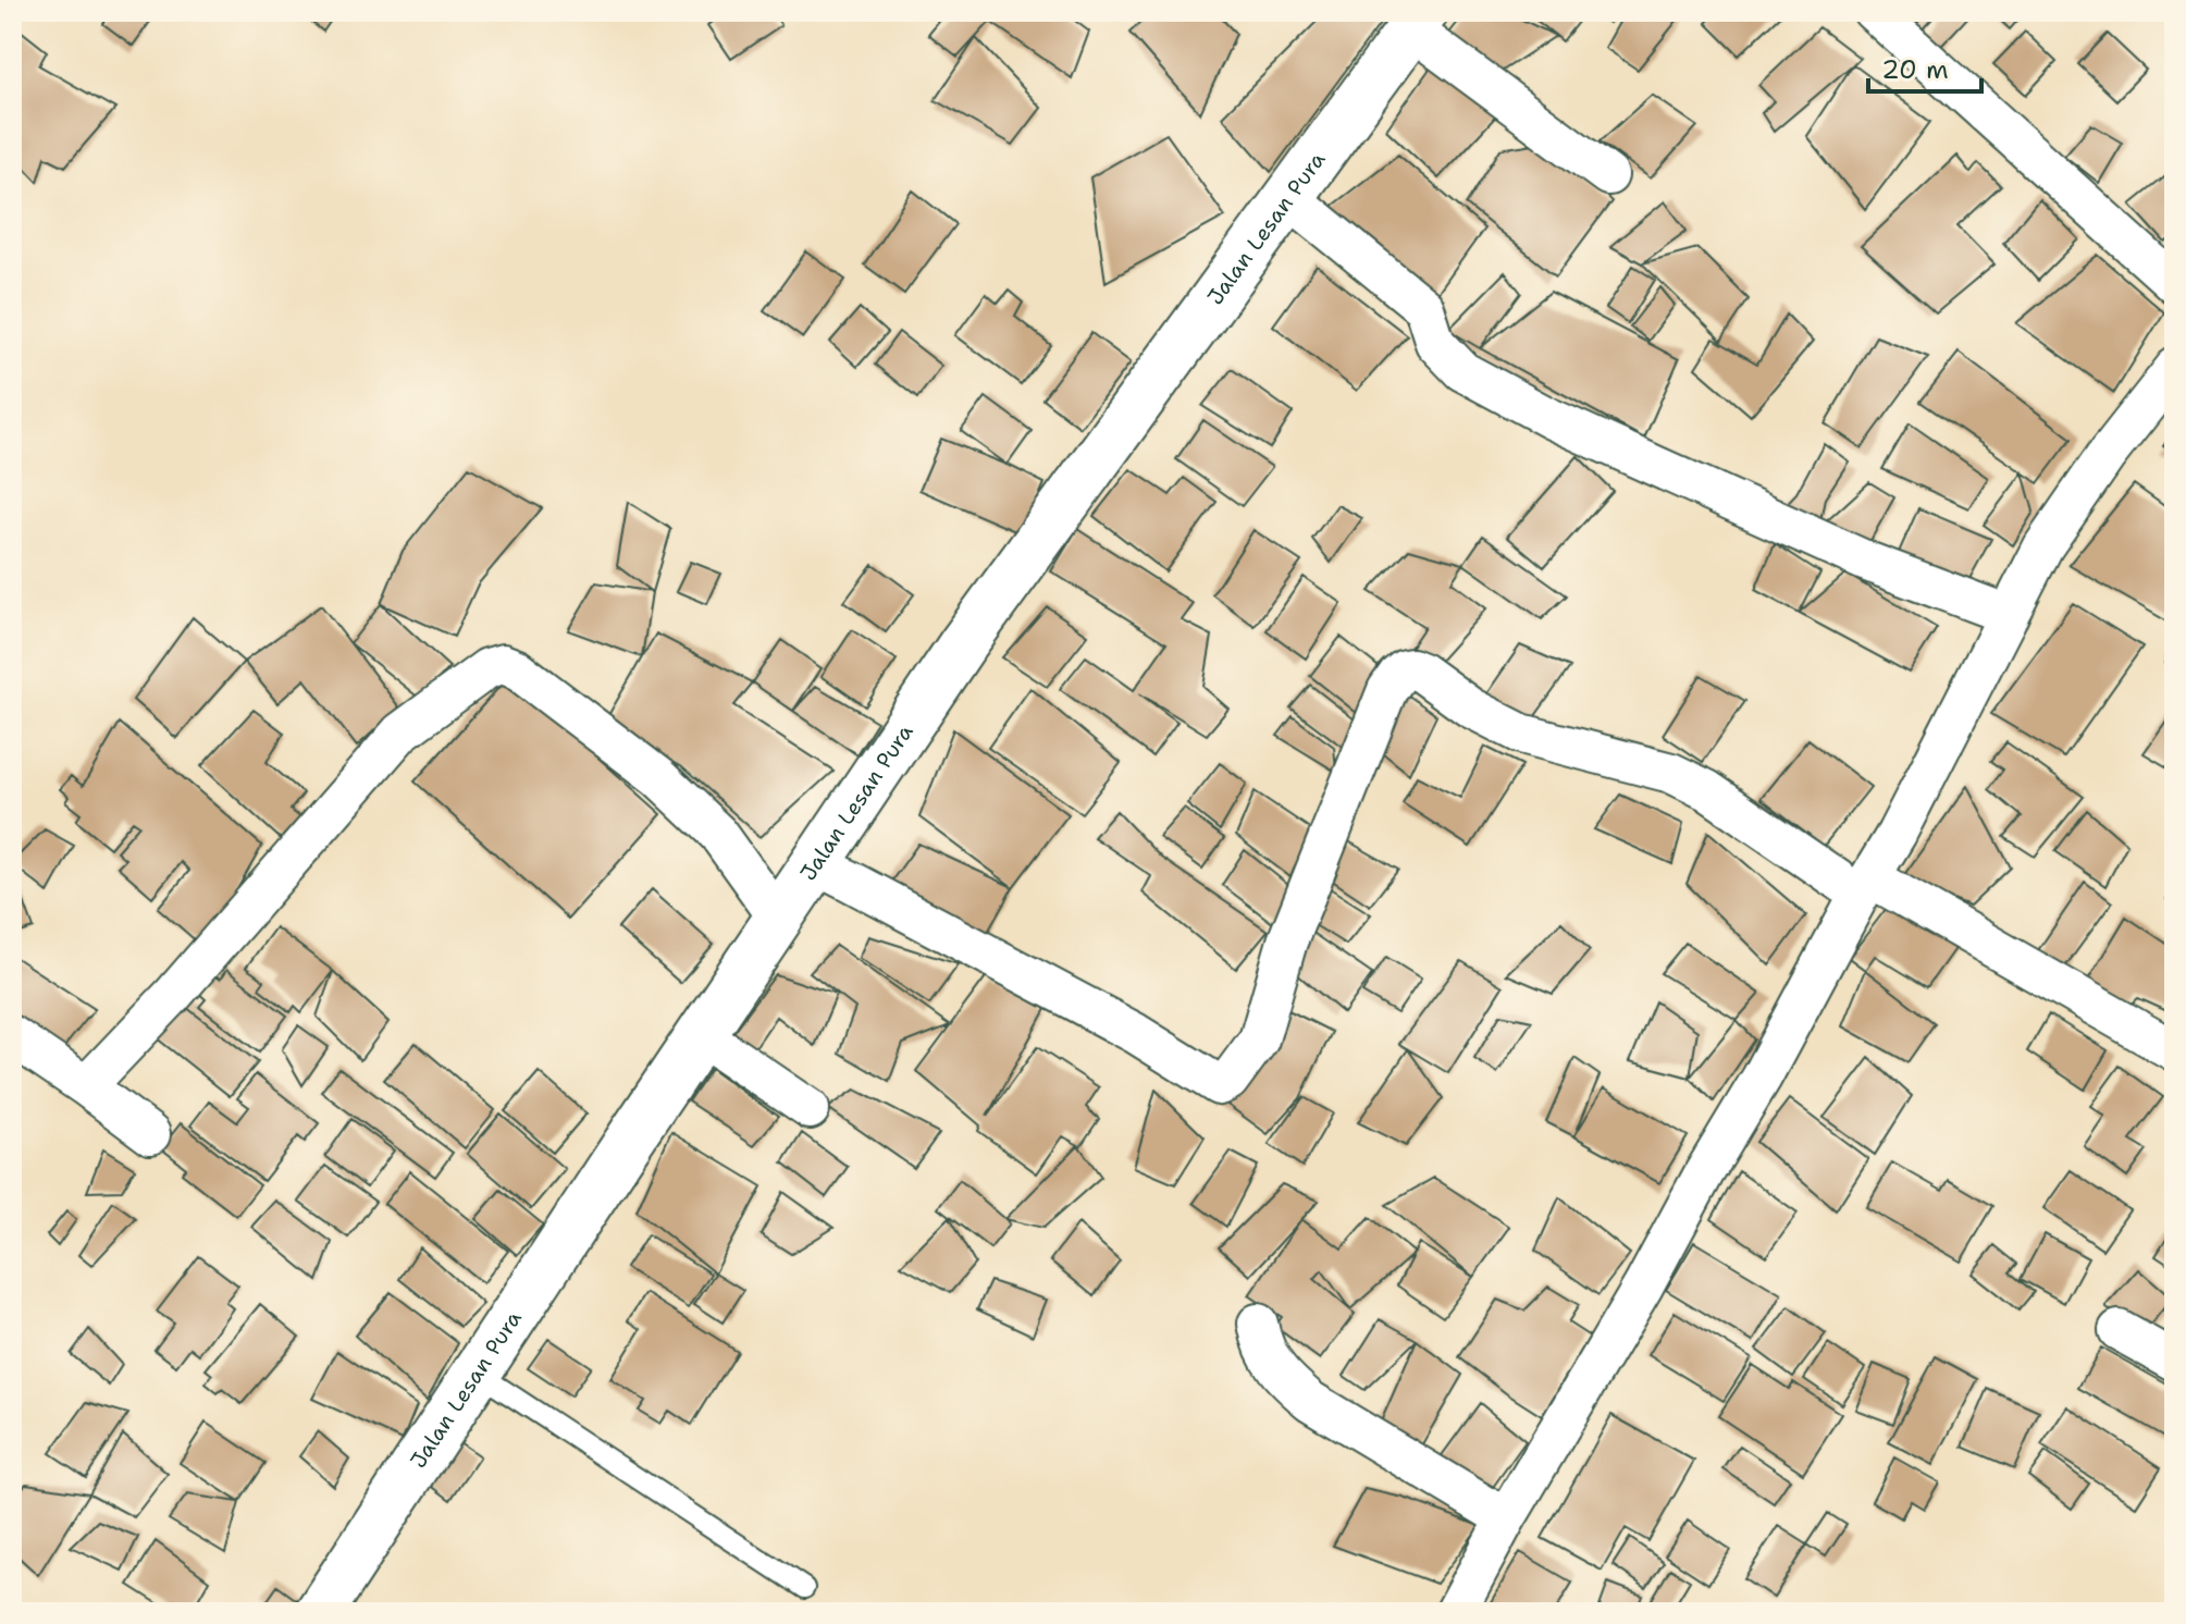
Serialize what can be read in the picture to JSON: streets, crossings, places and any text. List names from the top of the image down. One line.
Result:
{"streets":{"street":["Jalan Lesan Pura"]},"scale_bar":"20 m"}
